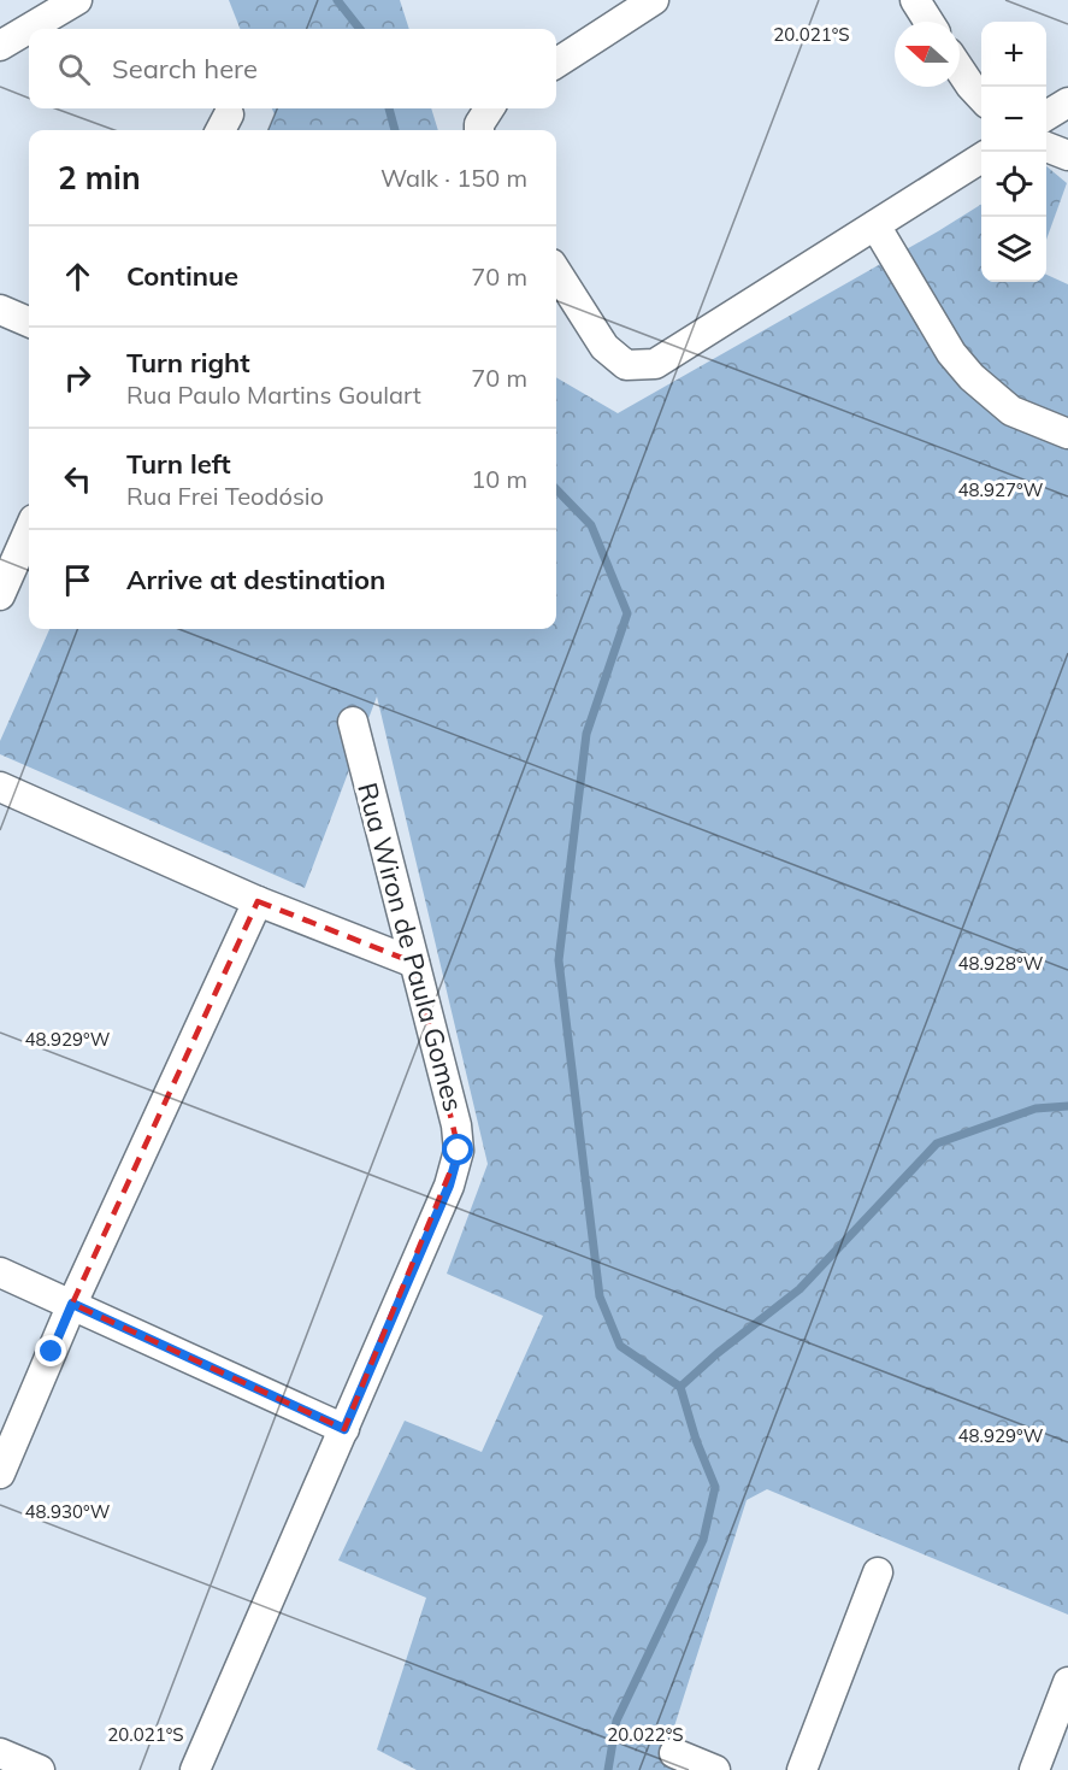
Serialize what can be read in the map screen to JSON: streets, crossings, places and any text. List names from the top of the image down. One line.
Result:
{"streets":{"street":["Rua Wiron de Paula Gomes"]},"north":"left","page":{"map_buttons":["+","−"],"search":"Search here","heading":["2 min","Walk · 150 m"],"list":[["Continue","70 m"],["Turn right","Rua Paulo Martins Goulart","70 m"],["Turn left","Rua Frei Teodósio","10 m"],"Arrive at destination"]},"coordinates":["20.021°S","48.927°W","48.928°W","48.929°W","48.930°W","20.022°S"]}
